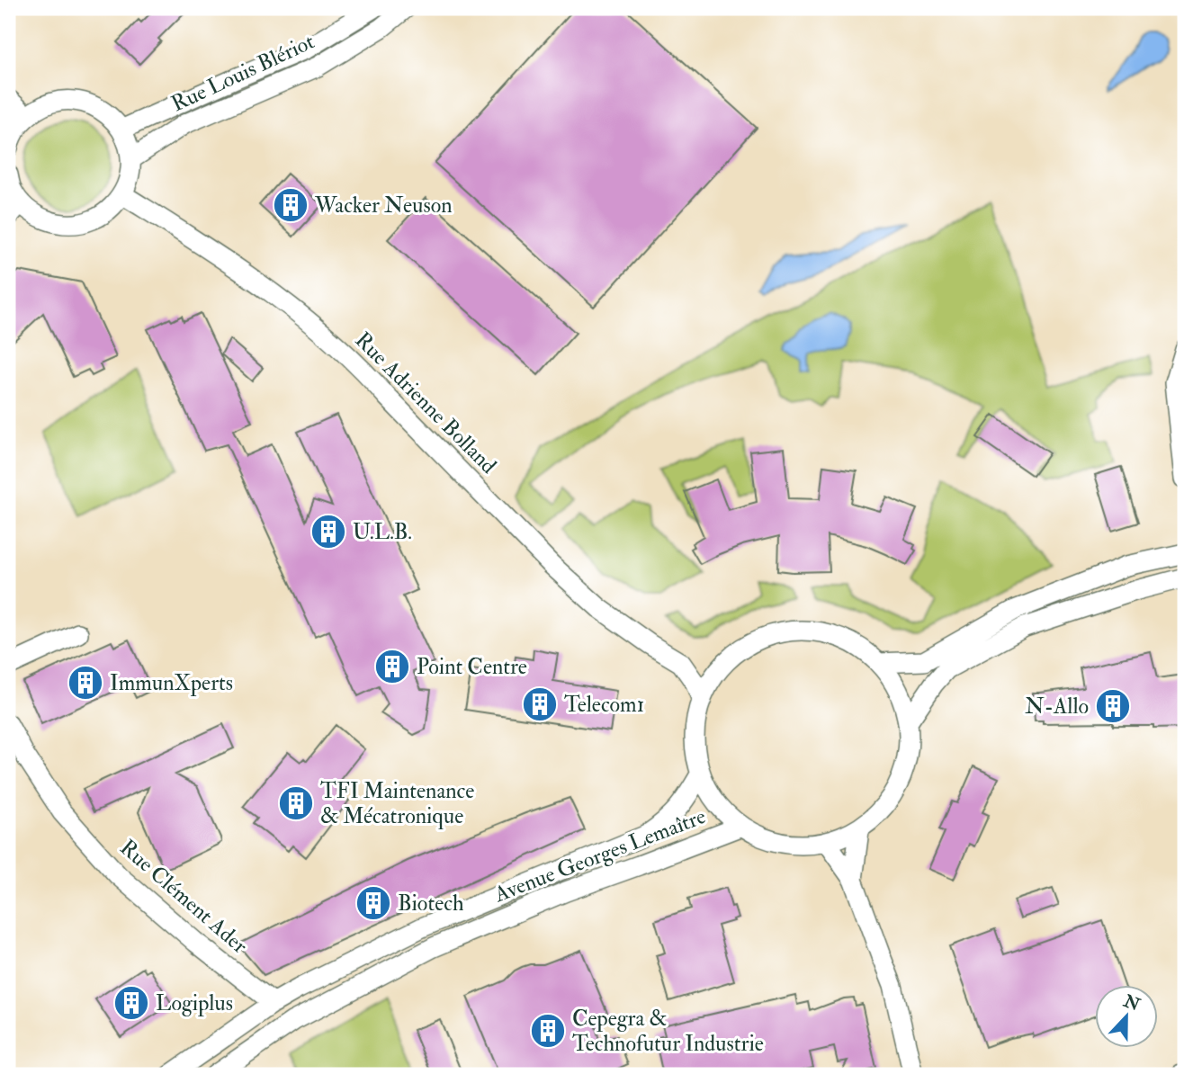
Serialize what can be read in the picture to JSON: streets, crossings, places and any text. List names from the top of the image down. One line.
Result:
{"streets":{"street":["Rue Louis Blériot","Rue Adrienne Bolland","Avenue Georges Lemaître","Rue Clément Ader"]},"crossings":[["Rue Adrienne Bolland","Avenue Georges Lemaître"],["Avenue Georges Lemaître","Rue Clément Ader"]],"places":{"building":["Wacker Neuson","U.L.B.","Point Centre","ImmunXperts","Telecom1","N-Allo","TFI Maintenance & Mécatronique","Biotech","Logiplus","Cepegra & Technofutur Industrie"]},"north":"top"}
